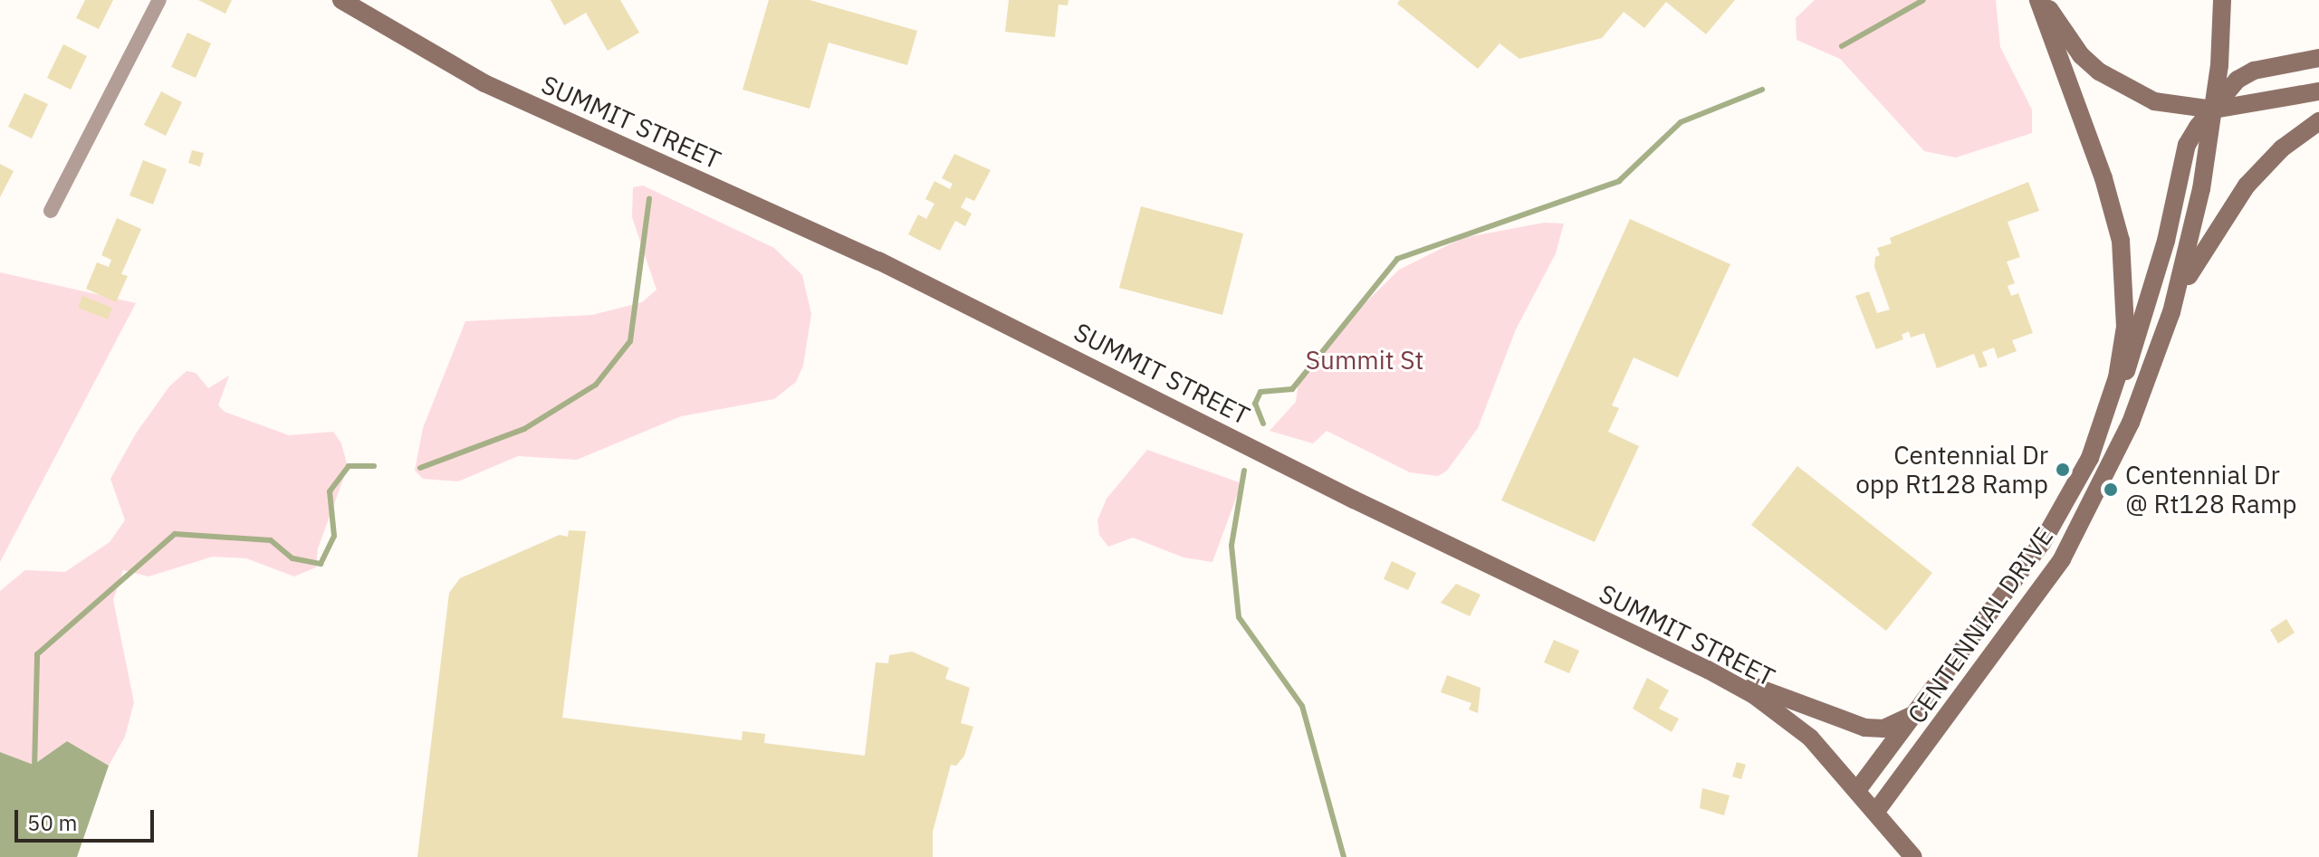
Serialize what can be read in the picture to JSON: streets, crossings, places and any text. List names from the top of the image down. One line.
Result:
{"streets":{"main road":["SUMMIT STREET","CENTENNIAL DRIVE"]},"crossings":[["SUMMIT STREET","CENTENNIAL DRIVE"]],"parks":["Summit St"],"places":["Centennial Dr opp Rt128 Ramp","Centennial Dr @ Rt128 Ramp"],"scale_bar":"50 m"}
